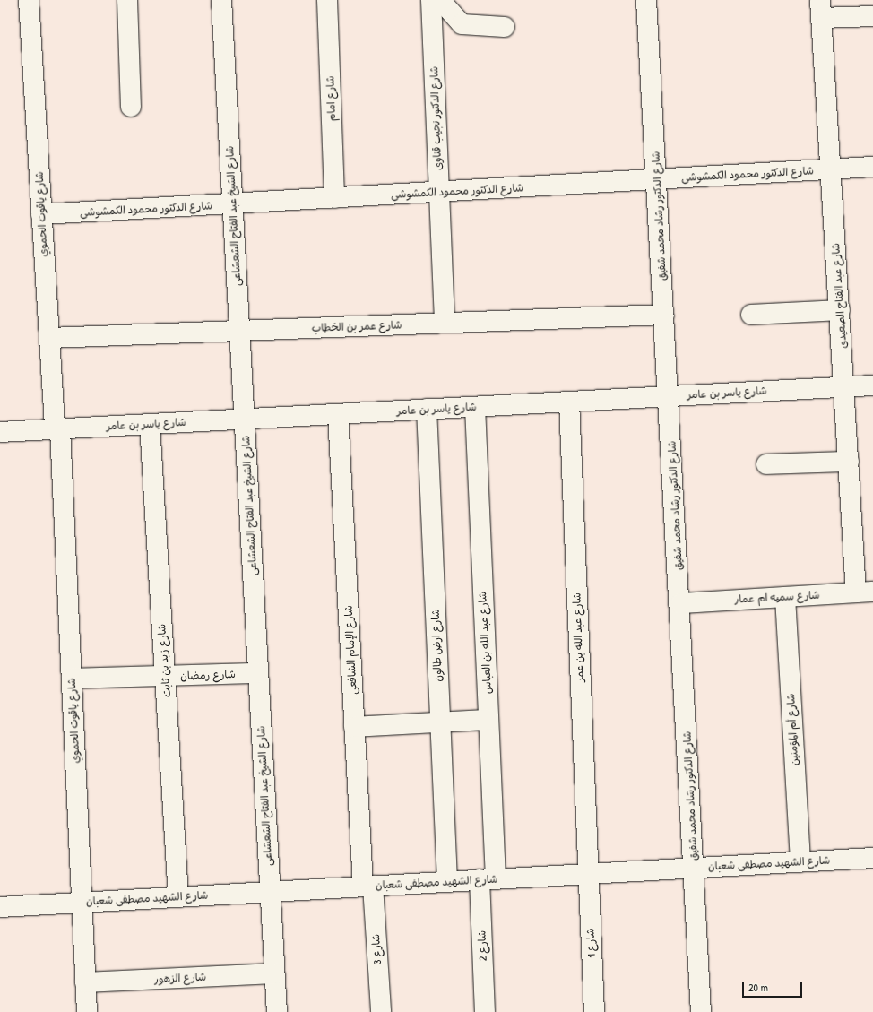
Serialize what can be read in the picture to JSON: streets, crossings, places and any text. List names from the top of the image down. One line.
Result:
{"streets":{"street":["شارع امام","شارع الدكتور نجيب قناوى","شارع الدكتور محمود الكمشوشى","شارع ياقوت الحموي","شارع الشيخ عبد الفتاح الشعشاعى","شارع الدكتور رشاد محمد شفيق","شارع عبد الفتاح الصعيدى","شارع عمر بن الخطاب","شارع ياسر بن عامر","شارع سميه ام عمار","شارع عبد الله بن عمر","شارع عبد الله بن العباس","شارع ارض طالون","شارع الإمام الشافعى","شارع زيد بن ثابت","شارع رمضان","شارع أم المؤمنين","شارع الشهيد مصطفى شعبان","شارع 1","شارع 2","شارع 3","شارع الزهور"]},"crossings":[["شارع امام","شارع الدكتور محمود الكمشوشى"],["شارع الدكتور نجيب قناوى","شارع الدكتور محمود الكمشوشى"],["شارع الدكتور نجيب قناوى","شارع عمر بن الخطاب"],["شارع الدكتور محمود الكمشوشى","شارع ياقوت الحموي"],["شارع الدكتور محمود الكمشوشى","شارع الشيخ عبد الفتاح الشعشاعى"],["شارع الدكتور محمود الكمشوشى","شارع الدكتور رشاد محمد شفيق"],["شارع الدكتور محمود الكمشوشى","شارع عبد الفتاح الصعيدى"],["شارع ياقوت الحموي","شارع عمر بن الخطاب"],["شارع ياقوت الحموي","شارع ياسر بن عامر"],["شارع ياقوت الحموي","شارع رمضان"],["شارع ياقوت الحموي","شارع الشهيد مصطفى شعبان"],["شارع ياقوت الحموي","شارع الزهور"],["شارع الشيخ عبد الفتاح الشعشاعى","شارع عمر بن الخطاب"],["شارع الشيخ عبد الفتاح الشعشاعى","شارع ياسر بن عامر"],["شارع الشيخ عبد الفتاح الشعشاعى","شارع رمضان"],["شارع الشيخ عبد الفتاح الشعشاعى","شارع الشهيد مصطفى شعبان"],["شارع الشيخ عبد الفتاح الشعشاعى","شارع الزهور"],["شارع الدكتور رشاد محمد شفيق","شارع عمر بن الخطاب"],["شارع الدكتور رشاد محمد شفيق","شارع ياسر بن عامر"],["شارع الدكتور رشاد محمد شفيق","شارع سميه ام عمار"],["شارع الدكتور رشاد محمد شفيق","شارع الشهيد مصطفى شعبان"],["شارع عبد الفتاح الصعيدى","شارع ياسر بن عامر"],["شارع عبد الفتاح الصعيدى","شارع سميه ام عمار"],["شارع ياسر بن عامر","شارع عبد الله بن عمر"],["شارع ياسر بن عامر","شارع عبد الله بن العباس"],["شارع ياسر بن عامر","شارع ارض طالون"],["شارع ياسر بن عامر","شارع الإمام الشافعى"],["شارع ياسر بن عامر","شارع زيد بن ثابت"],["شارع سميه ام عمار","شارع أم المؤمنين"],["شارع عبد الله بن عمر","شارع الشهيد مصطفى شعبان"],["شارع عبد الله بن عمر","شارع 1"],["شارع عبد الله بن العباس","شارع الشهيد مصطفى شعبان"],["شارع عبد الله بن العباس","شارع 2"],["شارع ارض طالون","شارع الشهيد مصطفى شعبان"],["شارع الإمام الشافعى","شارع الشهيد مصطفى شعبان"],["شارع الإمام الشافعى","شارع 3"],["شارع زيد بن ثابت","شارع رمضان"],["شارع زيد بن ثابت","شارع الشهيد مصطفى شعبان"],["شارع أم المؤمنين","شارع الشهيد مصطفى شعبان"],["شارع الشهيد مصطفى شعبان","شارع 1"],["شارع الشهيد مصطفى شعبان","شارع 2"],["شارع الشهيد مصطفى شعبان","شارع 3"]],"scale_bar":"20 m"}
